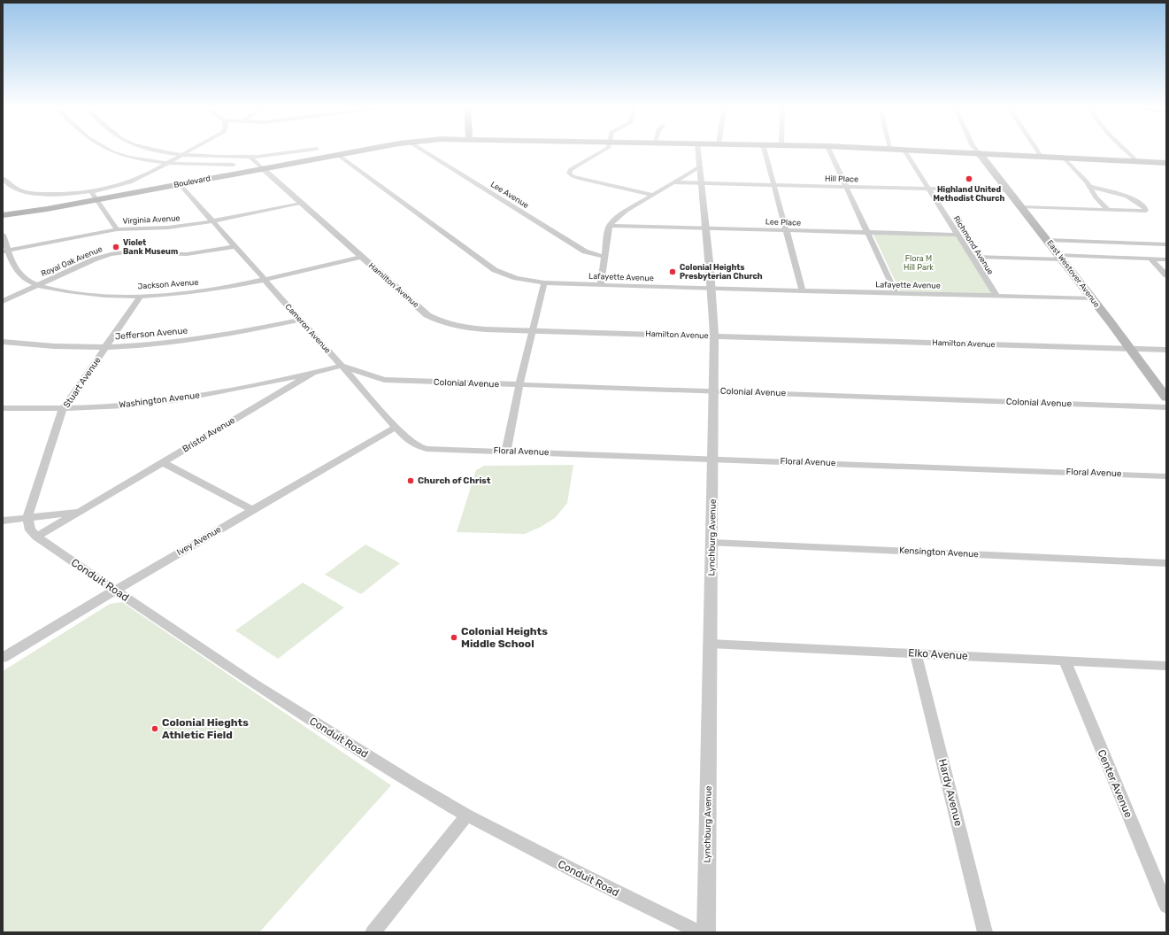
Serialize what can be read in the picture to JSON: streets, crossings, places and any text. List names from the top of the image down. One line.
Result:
{"streets":{"main road":["Boulevard","East Westover Avenue"],"street":["Hill Place","Lee Avenue","Virginia Avenue","Lee Place","Richmond Avenue","Royal Oak Avenue","Lafayette Avenue","Jackson Avenue","Hamilton Avenue","Cameron Avenue","Jefferson Avenue","Stuart Avenue","Colonial Avenue","Washington Avenue","Bristol Avenue","Floral Avenue","Lynchburg Avenue","Ivey Avenue","Kensington Avenue","Conduit Road","Elko Avenue","Center Avenue","Hardy Avenue"]},"crossings":[["Hill Place","Richmond Avenue"],["Hill Place","East Westover Avenue"],["Hill Place","Lynchburg Avenue"],["Boulevard","East Westover Avenue"],["Boulevard","Lafayette Avenue"],["Boulevard","Hamilton Avenue"],["Boulevard","Cameron Avenue"],["Virginia Avenue","Jackson Avenue"],["Virginia Avenue","Hamilton Avenue"],["Virginia Avenue","Cameron Avenue"],["Lee Place","Richmond Avenue"],["Lee Place","Lynchburg Avenue"],["Richmond Avenue","Lafayette Avenue"],["Royal Oak Avenue","Jackson Avenue"],["Royal Oak Avenue","Cameron Avenue"],["East Westover Avenue","Lafayette Avenue"],["East Westover Avenue","Hamilton Avenue"],["Lafayette Avenue","Lynchburg Avenue"],["Jackson Avenue","Hamilton Avenue"],["Jackson Avenue","Cameron Avenue"],["Jackson Avenue","Stuart Avenue"],["Hamilton Avenue","Lynchburg Avenue"],["Cameron Avenue","Jefferson Avenue"],["Cameron Avenue","Colonial Avenue"],["Cameron Avenue","Bristol Avenue"],["Cameron Avenue","Floral Avenue"],["Cameron Avenue","Ivey Avenue"],["Jefferson Avenue","Stuart Avenue"],["Stuart Avenue","Washington Avenue"],["Stuart Avenue","Bristol Avenue"],["Stuart Avenue","Conduit Road"],["Colonial Avenue","Bristol Avenue"],["Colonial Avenue","Lynchburg Avenue"],["Washington Avenue","Bristol Avenue"],["Bristol Avenue","Conduit Road"],["Floral Avenue","Lynchburg Avenue"],["Lynchburg Avenue","Kensington Avenue"],["Lynchburg Avenue","Elko Avenue"],["Ivey Avenue","Conduit Road"],["Elko Avenue","Center Avenue"],["Elko Avenue","Hardy Avenue"]],"parks":["Flora M Hill Park"],"places":["Highland United Methodist Church","Violet Bank Museum","Colonial Heights Presbyterian Church","Church of Christ","Colonial Heights Middle School","Colonial Hieghts Athletic Field"]}
